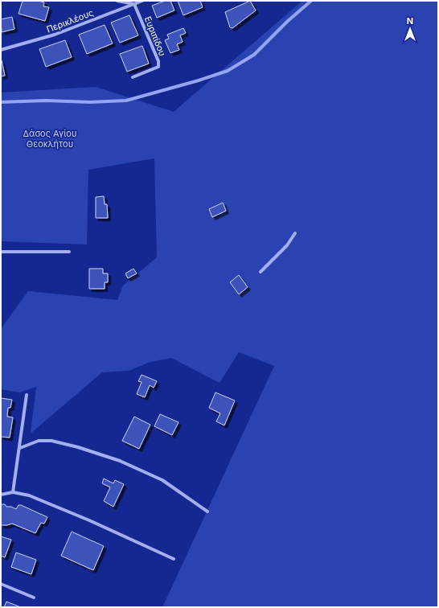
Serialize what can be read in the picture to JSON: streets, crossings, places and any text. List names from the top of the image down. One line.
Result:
{"streets":{"street":["Περικλέους","Ευριπίδου"]},"crossings":[["Περικλέους","Ευριπίδου"]],"parks":["Δάσος Αγίου Θεοκλήτου"],"north":"top"}
